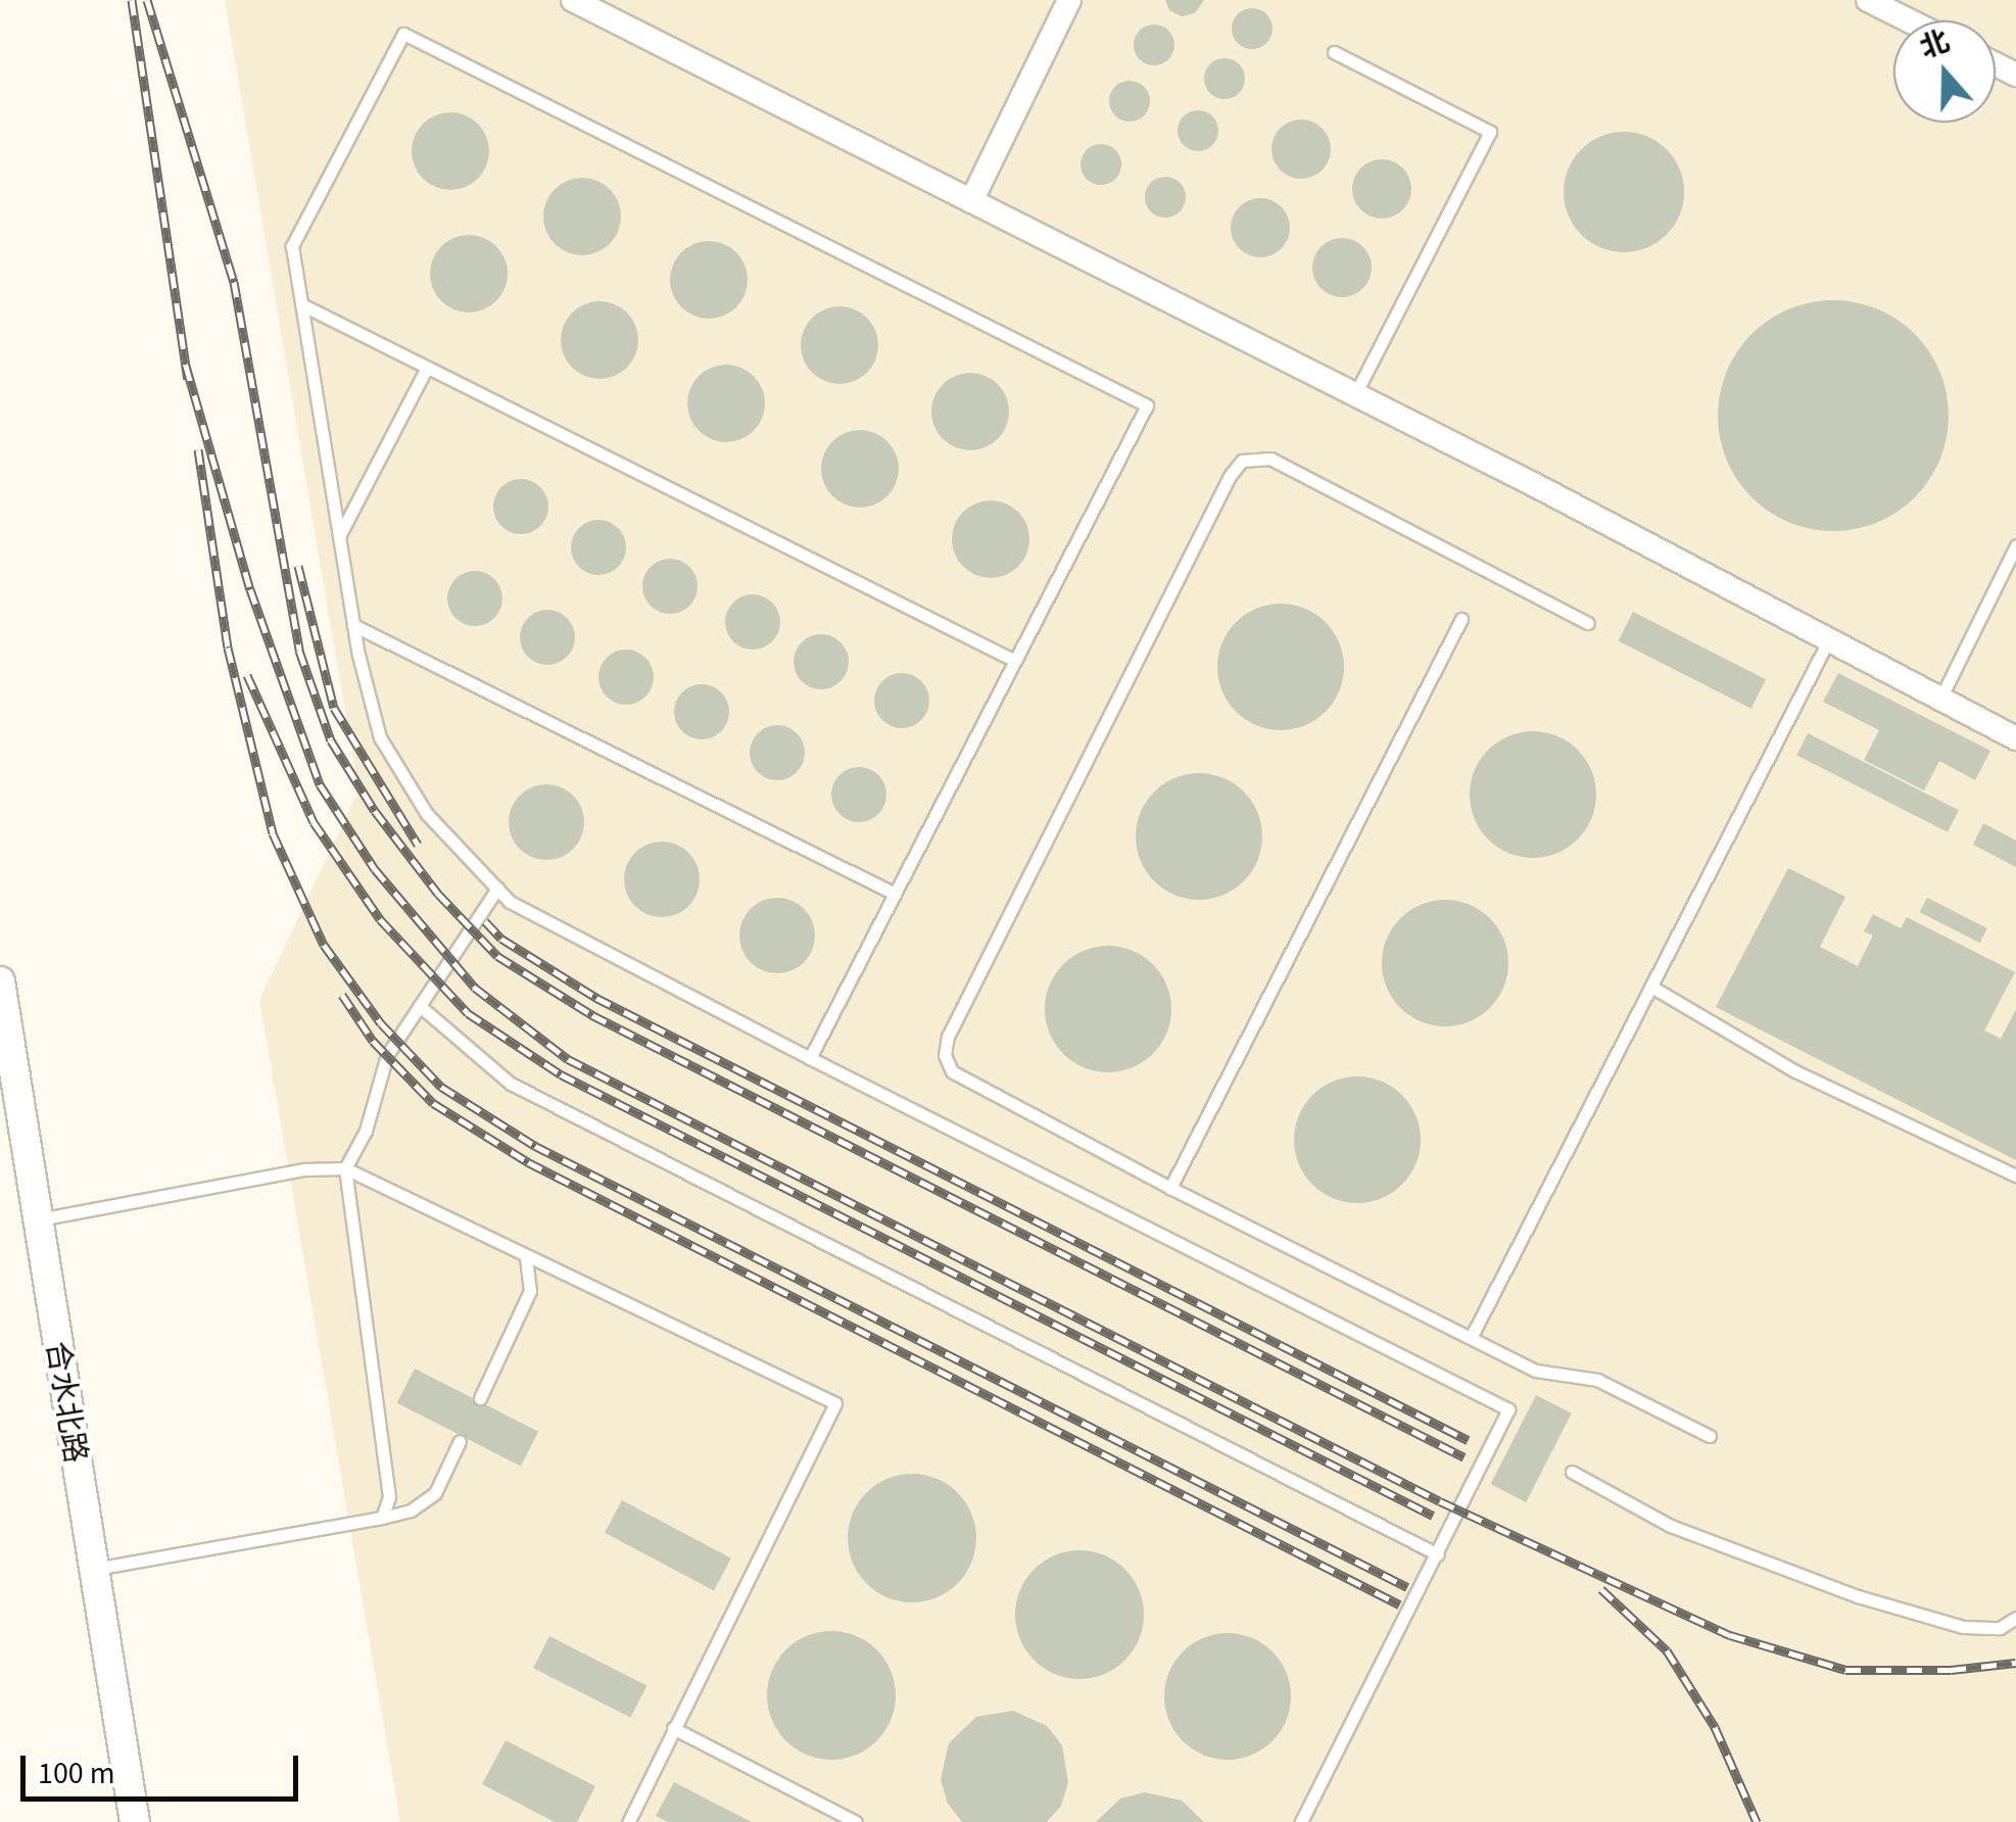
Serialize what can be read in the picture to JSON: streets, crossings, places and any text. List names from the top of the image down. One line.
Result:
{"streets":{"street":["合水北路"]},"scale_bar":"100 m","north":"top"}
